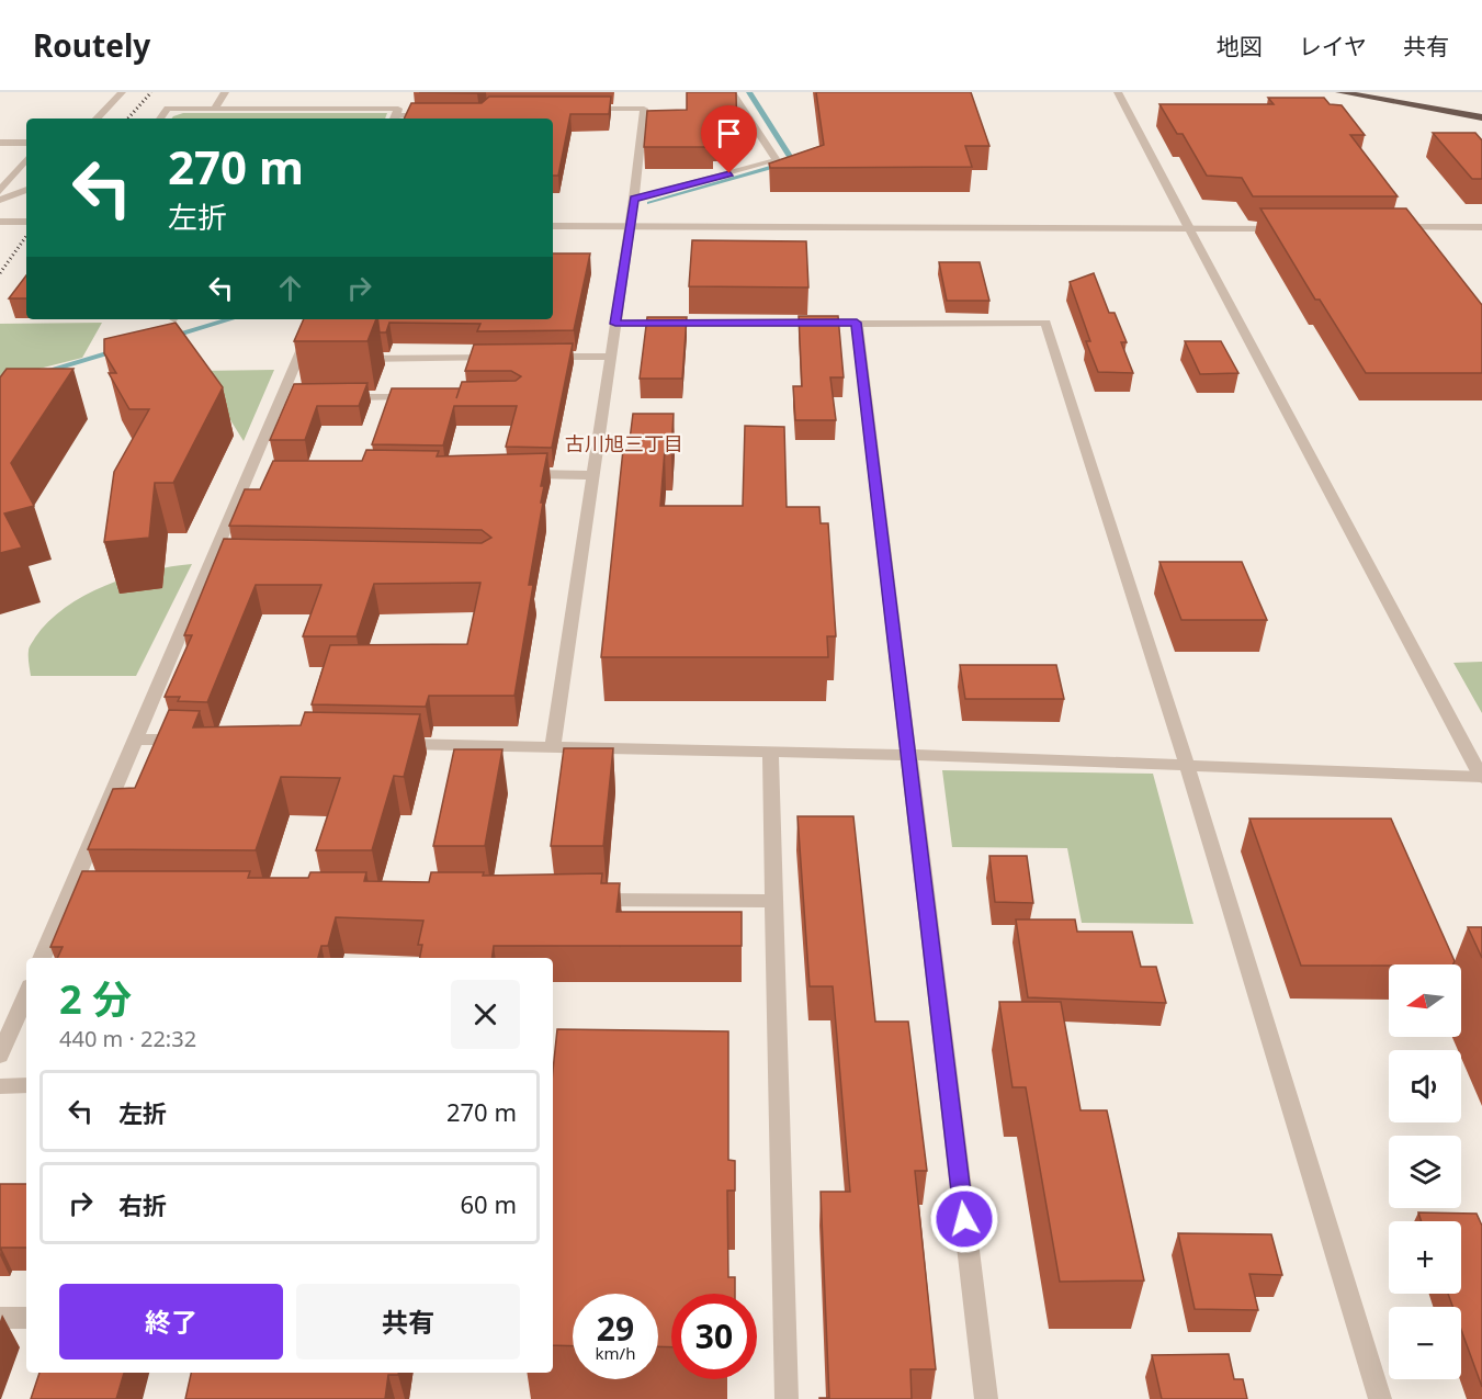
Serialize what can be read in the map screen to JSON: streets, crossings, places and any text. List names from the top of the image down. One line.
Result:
{"districts":["古川旭三丁目"],"north":"left","page":{"header":"Routely","nav":["地図","レイヤ","共有"],"turn":["270 m","左折"],"heading":["2 分","440 m · 22:32"],"map_buttons":["+","−"],"list":[{"name":"左折","value":"270 m"},{"name":"右折","value":"60 m"}],"buttons":["終了","共有"],"speed":"29 km/h","limit":"30"}}
